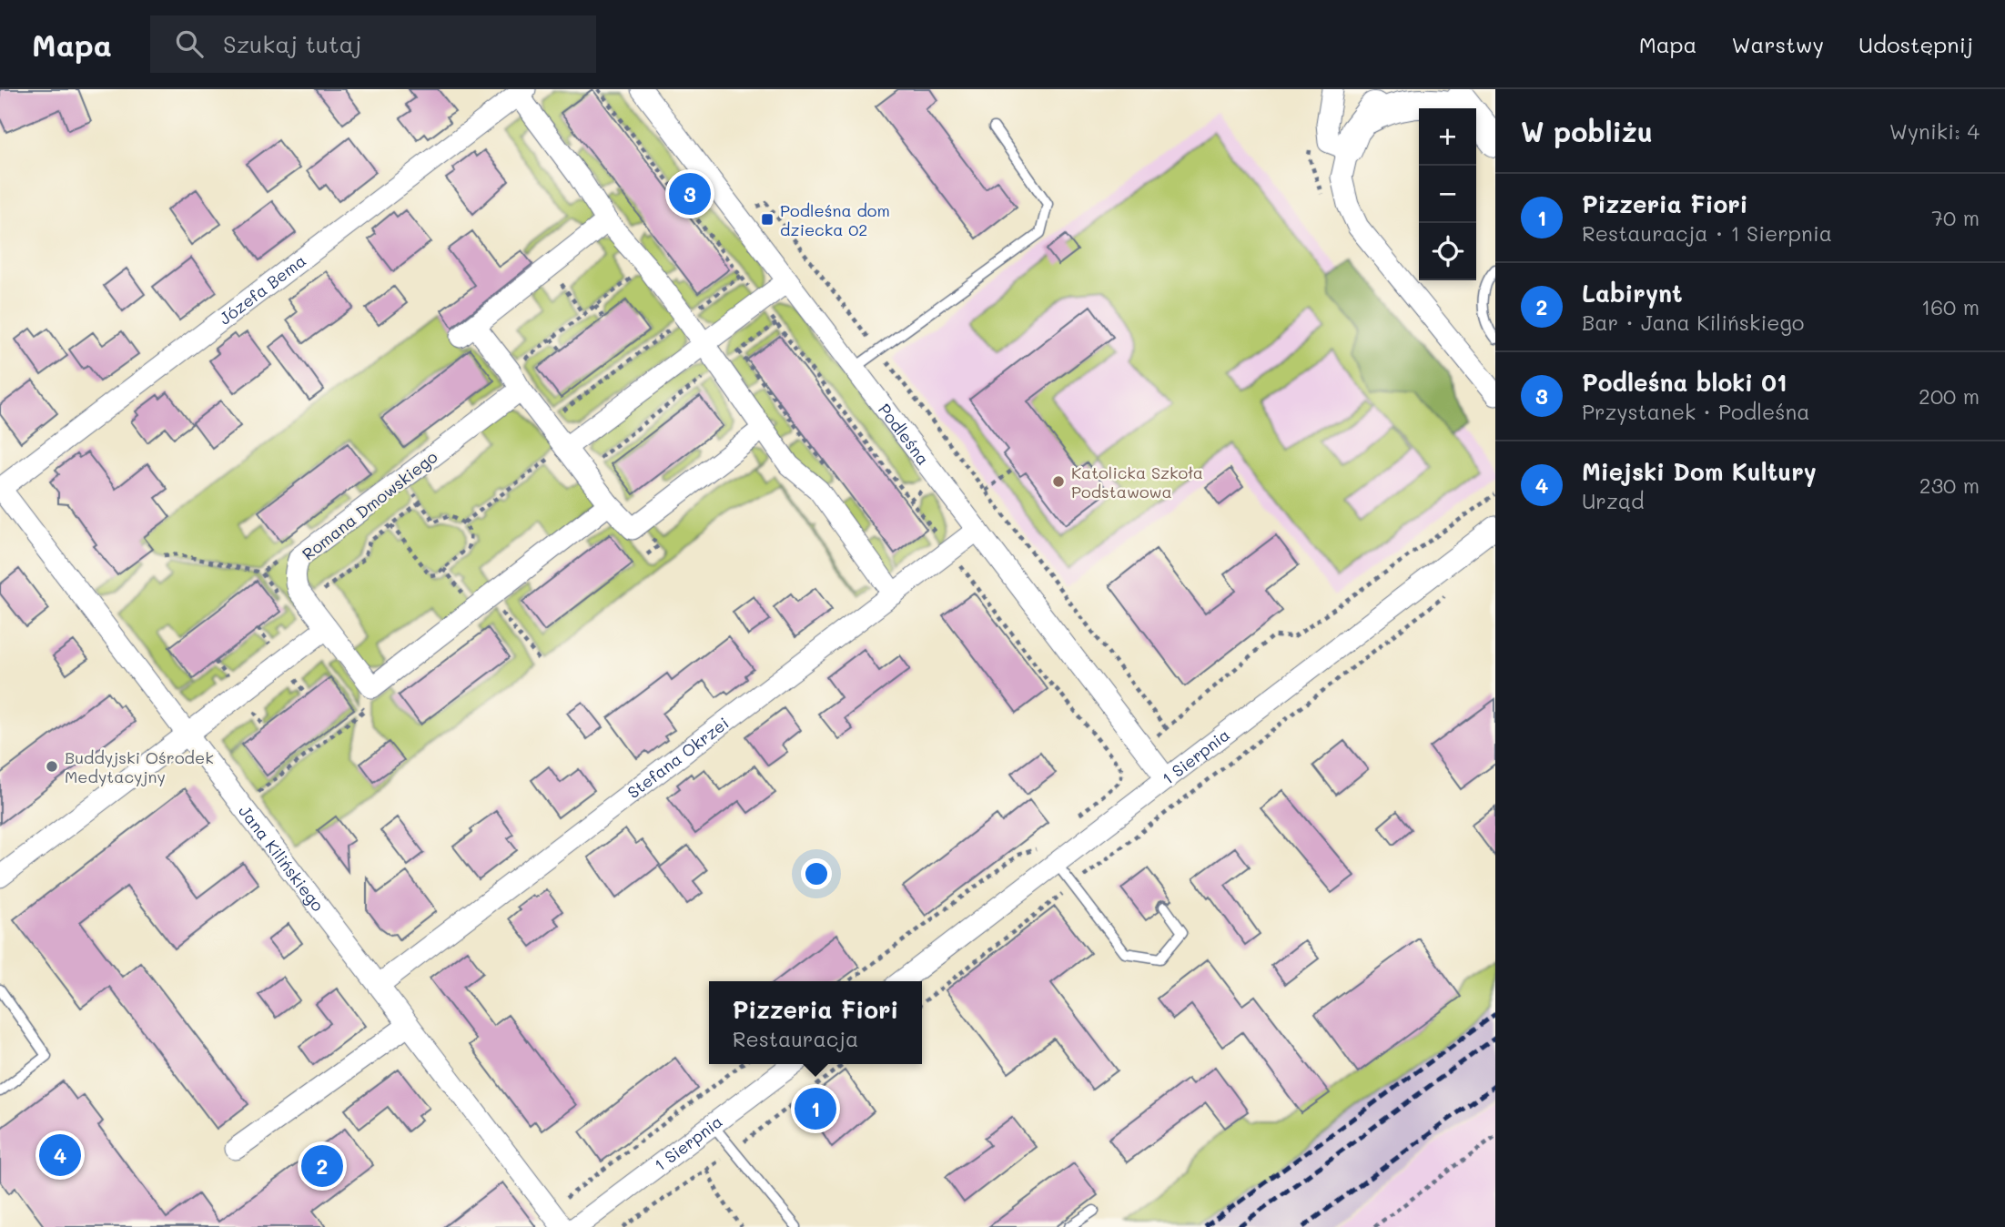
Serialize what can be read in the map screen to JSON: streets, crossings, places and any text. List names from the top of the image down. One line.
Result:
{"streets":{"street":["Józefa Bema","Podleśna","Romana Dmowskiego","1 Sierpnia","Stefana Okrzei","Jana Kilińskiego"]},"crossings":[["Józefa Bema","Jana Kilińskiego"],["Podleśna","1 Sierpnia"],["Podleśna","Stefana Okrzei"],["Stefana Okrzei","Jana Kilińskiego"]],"places":{"transit":["Podleśna dom dziecka 02"],"other":["Katolicka Szkoła Podstawowa","Buddyjski Ośrodek Medytacyjny"]},"page":{"header":"Mapa","search":"Szukaj tutaj","nav":["Mapa","Warstwy","Udostępnij"],"heading":["W pobliżu","Wyniki: 4"],"map_buttons":["+","−"],"pins":["3","1","4","2"],"list":[{"mark":"1","name":"Pizzeria Fiori","note":"Restauracja · 1 Sierpnia","value":"70 m"},{"mark":"2","name":"Labirynt","note":"Bar · Jana Kilińskiego","value":"160 m"},{"mark":"3","name":"Podleśna bloki 01","note":"Przystanek · Podleśna","value":"200 m"},{"mark":"4","name":"Miejski Dom Kultury","note":"Urząd","value":"230 m"}],"popup":["Pizzeria Fiori","Restauracja"]}}
